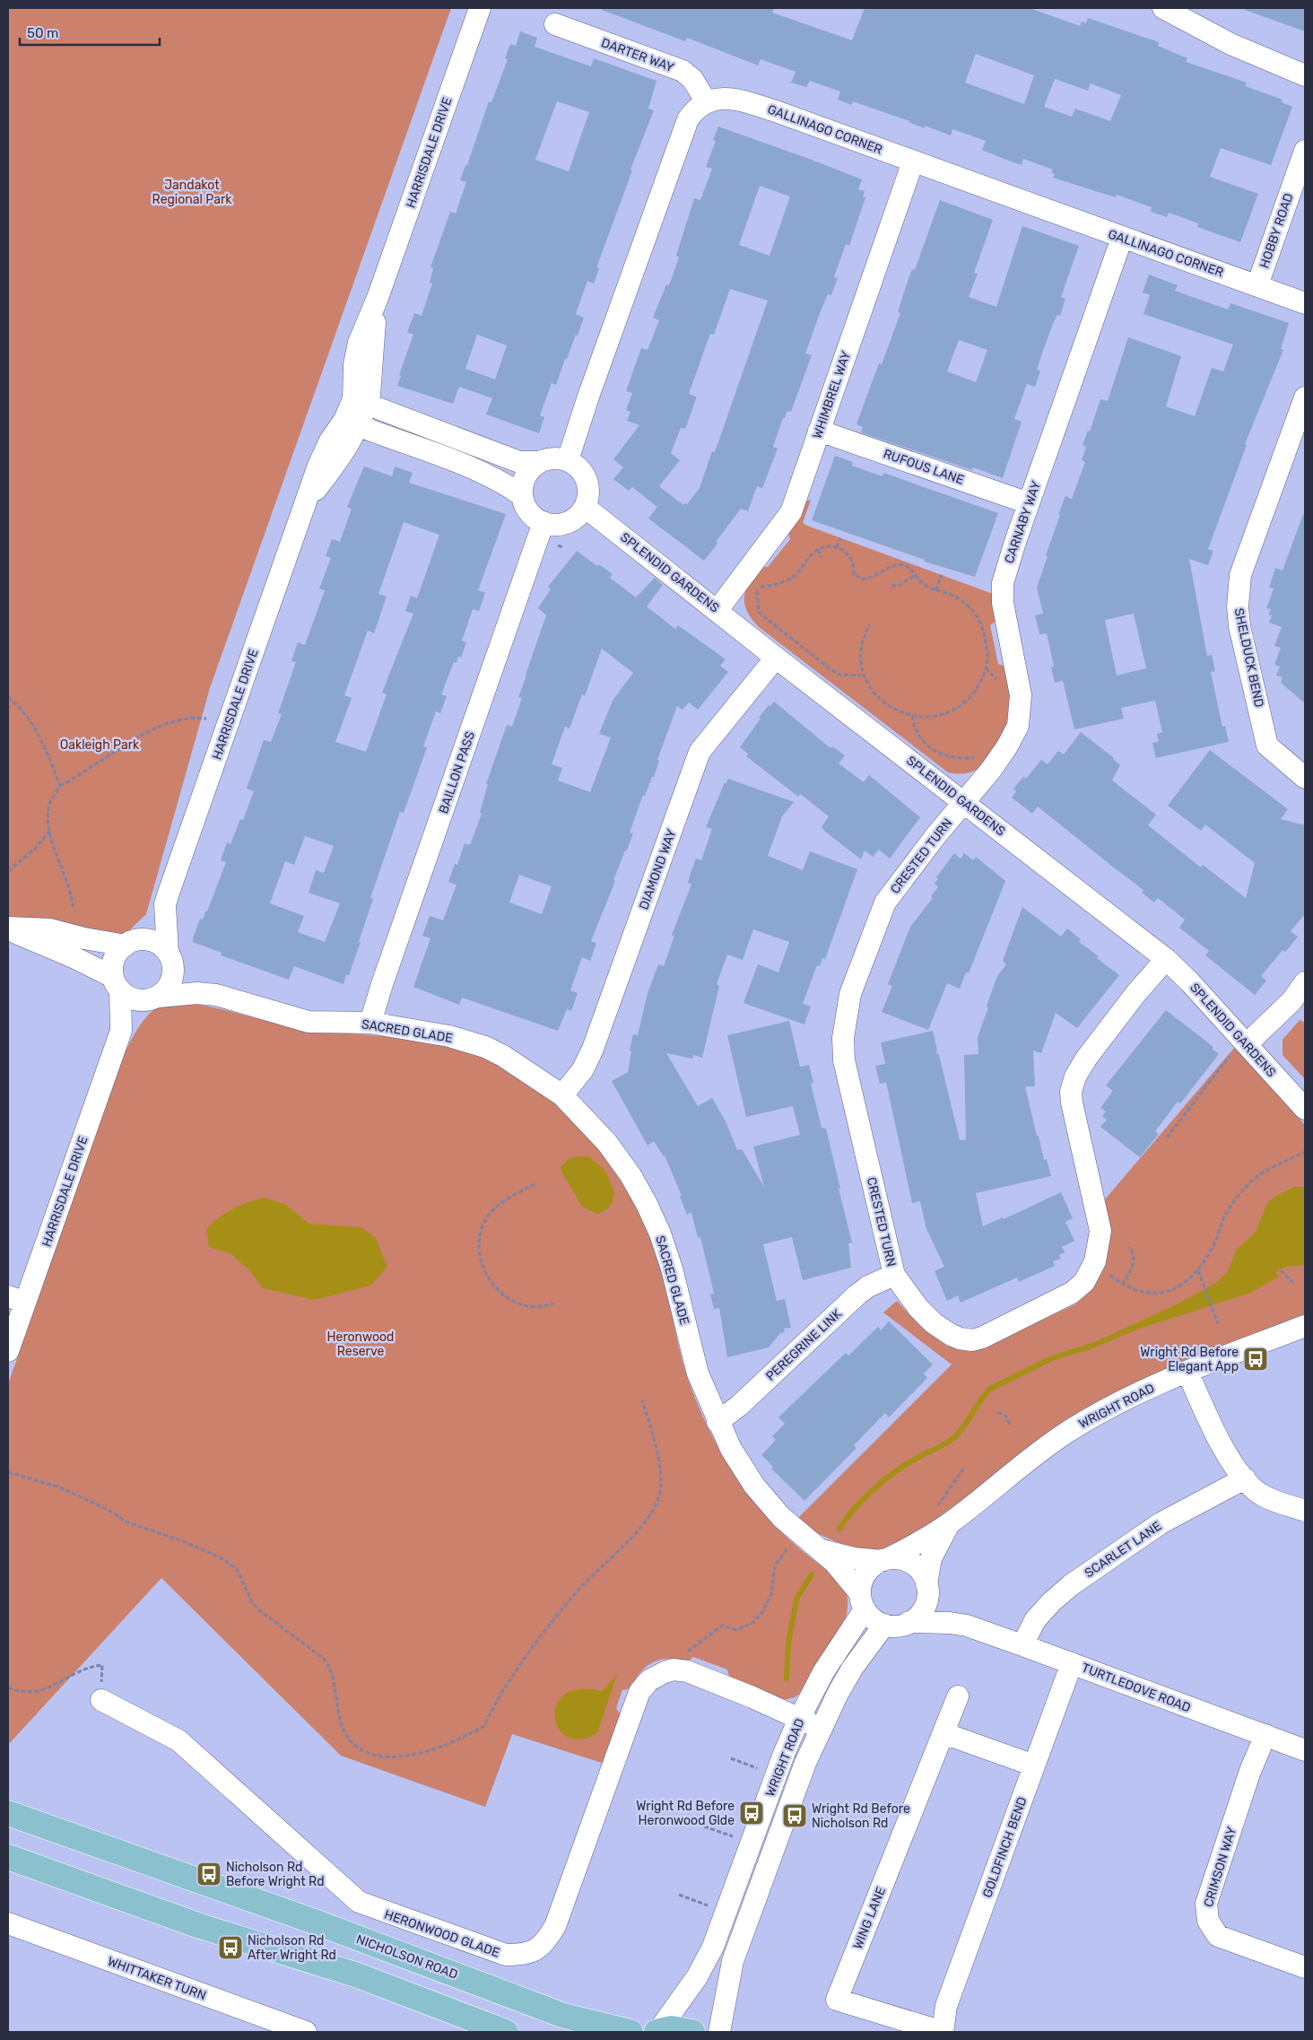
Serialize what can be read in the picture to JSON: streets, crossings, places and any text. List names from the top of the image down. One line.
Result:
{"streets":{"main road":["NICHOLSON ROAD"],"street":["DARTER WAY","GALLINAGO CORNER","HARRISDALE DRIVE","HOBBY ROAD","WHIMBREL WAY","RUFOUS LANE","CARNABY WAY","SPLENDID GARDENS","SHELDUCK BEND","BAILLON PASS","CRESTED TURN","DIAMOND WAY","SACRED GLADE","PEREGRINE LINK","WRIGHT ROAD","SCARLET LANE","TURTLEDOVE ROAD","GOLDFINCH BEND","CRIMSON WAY","WING LANE","HERONWOOD GLADE","WHITTAKER TURN"]},"crossings":[["DARTER WAY","GALLINAGO CORNER"],["GALLINAGO CORNER","HOBBY ROAD"],["GALLINAGO CORNER","WHIMBREL WAY"],["GALLINAGO CORNER","CARNABY WAY"],["GALLINAGO CORNER","SPLENDID GARDENS"],["GALLINAGO CORNER","BAILLON PASS"],["HARRISDALE DRIVE","SACRED GLADE"],["WHIMBREL WAY","RUFOUS LANE"],["WHIMBREL WAY","SPLENDID GARDENS"],["RUFOUS LANE","CARNABY WAY"],["CARNABY WAY","SPLENDID GARDENS"],["CARNABY WAY","CRESTED TURN"],["SPLENDID GARDENS","BAILLON PASS"],["SPLENDID GARDENS","CRESTED TURN"],["SPLENDID GARDENS","DIAMOND WAY"],["BAILLON PASS","SACRED GLADE"],["CRESTED TURN","PEREGRINE LINK"],["DIAMOND WAY","SACRED GLADE"],["SACRED GLADE","PEREGRINE LINK"],["SACRED GLADE","WRIGHT ROAD"],["SACRED GLADE","TURTLEDOVE ROAD"],["WRIGHT ROAD","TURTLEDOVE ROAD"],["WRIGHT ROAD","HERONWOOD GLADE"],["SCARLET LANE","TURTLEDOVE ROAD"],["TURTLEDOVE ROAD","GOLDFINCH BEND"],["TURTLEDOVE ROAD","CRIMSON WAY"],["GOLDFINCH BEND","WING LANE"]],"parks":["Jandakot Regional Park","Oakleigh Park","Heronwood Reserve"],"places":{"bus stop":["Wright Rd Before Elegant App","Wright Rd Before Heronwood Glde","Wright Rd Before Nicholson Rd","Nicholson Rd Before Wright Rd","Nicholson Rd After Wright Rd"]},"scale_bar":"50 m"}
